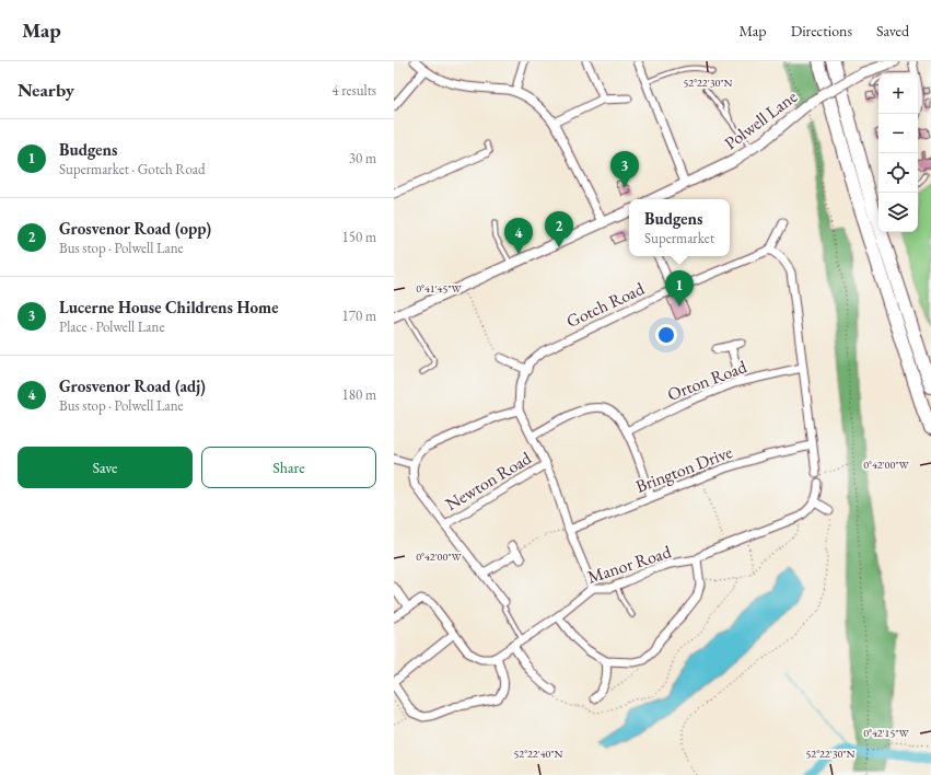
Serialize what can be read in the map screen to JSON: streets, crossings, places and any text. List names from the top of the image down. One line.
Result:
{"streets":{"street":["Polwell Lane","Gotch Road","Orton Road","Brington Drive","Newton Road","Manor Road"]},"page":{"header":"Map","nav":["Map","Directions","Saved"],"heading":["Nearby","4 results"],"map_buttons":["+","−"],"list":[{"mark":"1","name":"Budgens","note":"Supermarket · Gotch Road","value":"30 m"},{"mark":"2","name":"Grosvenor Road (opp)","note":"Bus stop · Polwell Lane","value":"150 m"},{"mark":"3","name":"Lucerne House Childrens Home","note":"Place · Polwell Lane","value":"170 m"},{"mark":"4","name":"Grosvenor Road (adj)","note":"Bus stop · Polwell Lane","value":"180 m"}],"pins":["3","2","4","1"],"popup":["Budgens","Supermarket"],"buttons":["Save","Share"]},"coordinates":["52°22'30\"N","0°41'45\"W","0°42'00\"W","0°42'15\"W","52°22'40\"N"]}
